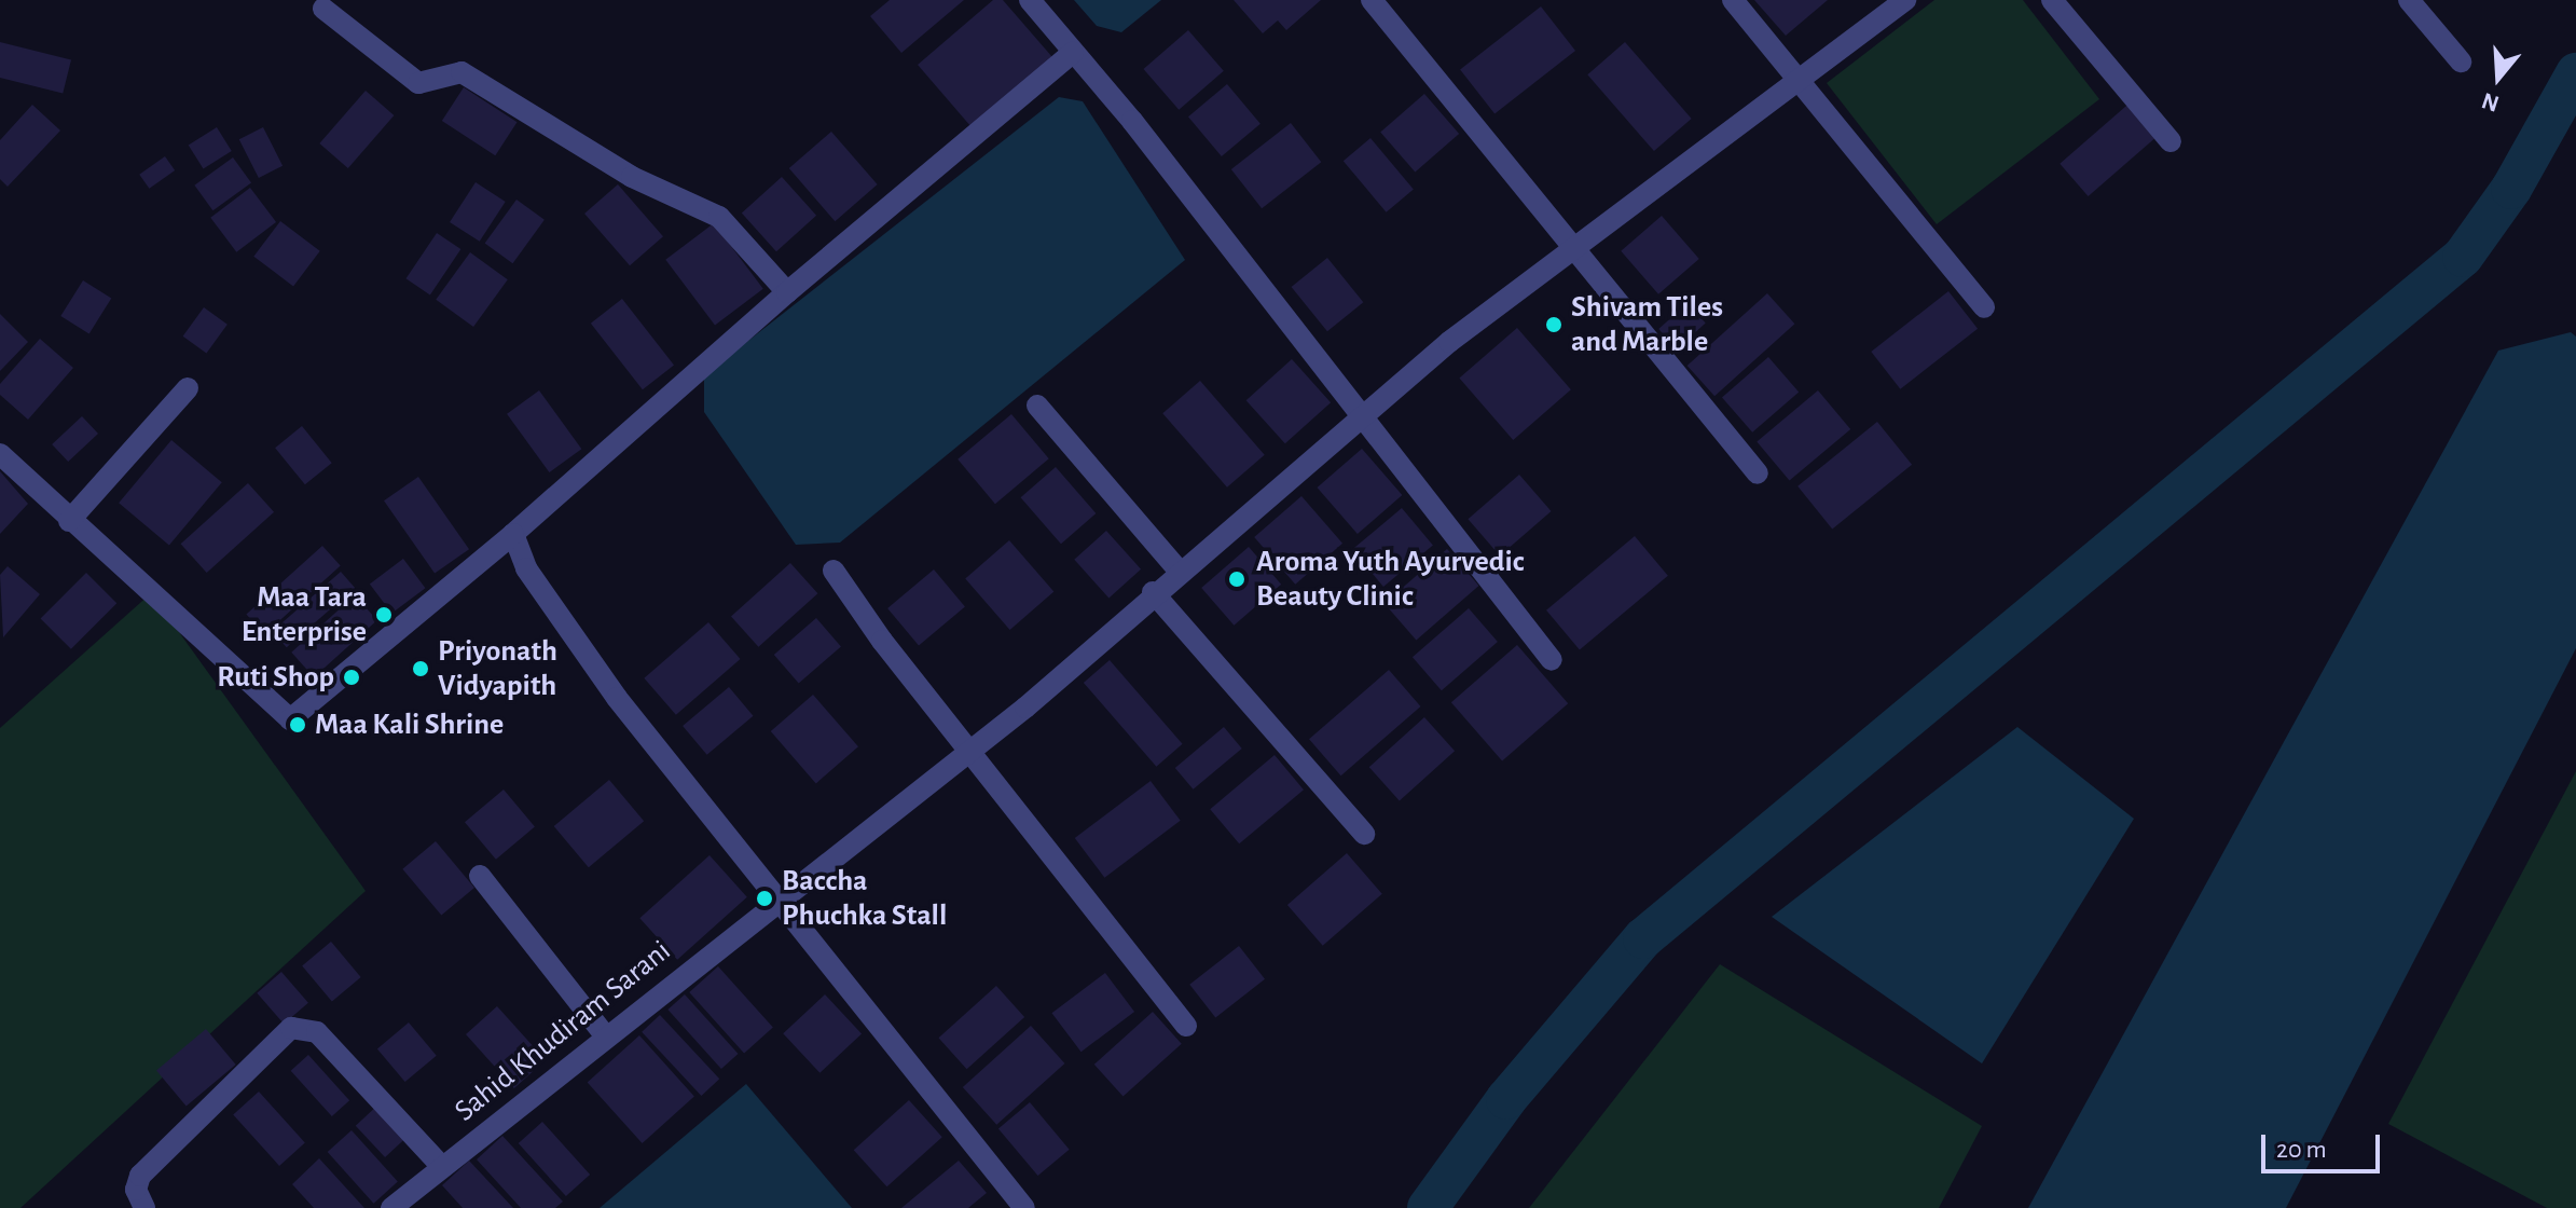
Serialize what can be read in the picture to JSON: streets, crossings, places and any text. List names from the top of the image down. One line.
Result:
{"streets":{"street":["Sahid Khudiram Sarani"]},"places":["Shivam Tiles and Marble","Aroma Yuth Ayurvedic Beauty Clinic","Maa Tara Enterprise","Priyonath Vidyapith","Ruti Shop","Maa Kali Shrine","Baccha Phuchka Stall"],"scale_bar":"20 m","north":"bottom"}
